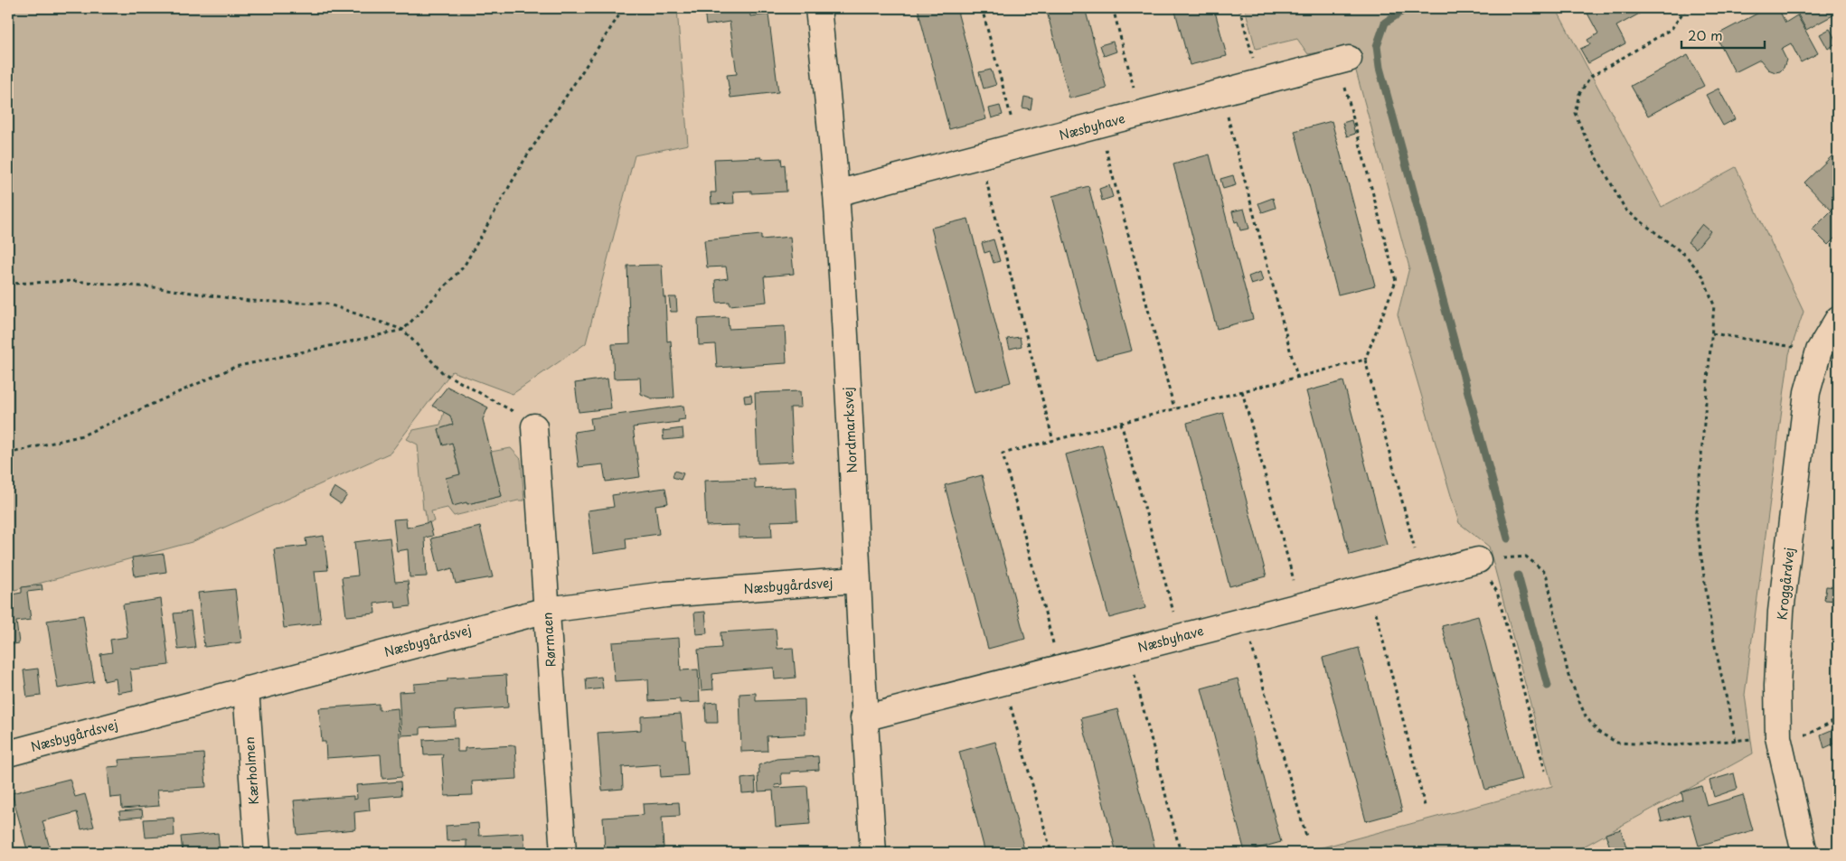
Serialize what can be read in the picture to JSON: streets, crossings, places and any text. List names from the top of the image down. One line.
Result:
{"streets":{"street":["Næsbyhave","Nordmarksvej","Kroggårdvej","Næsbygårdsvej","Rørmaen","Kærholmen"]},"crossings":[["Næsbyhave","Nordmarksvej"],["Nordmarksvej","Næsbygårdsvej"],["Næsbygårdsvej","Rørmaen"],["Næsbygårdsvej","Kærholmen"]],"scale_bar":"20 m"}
